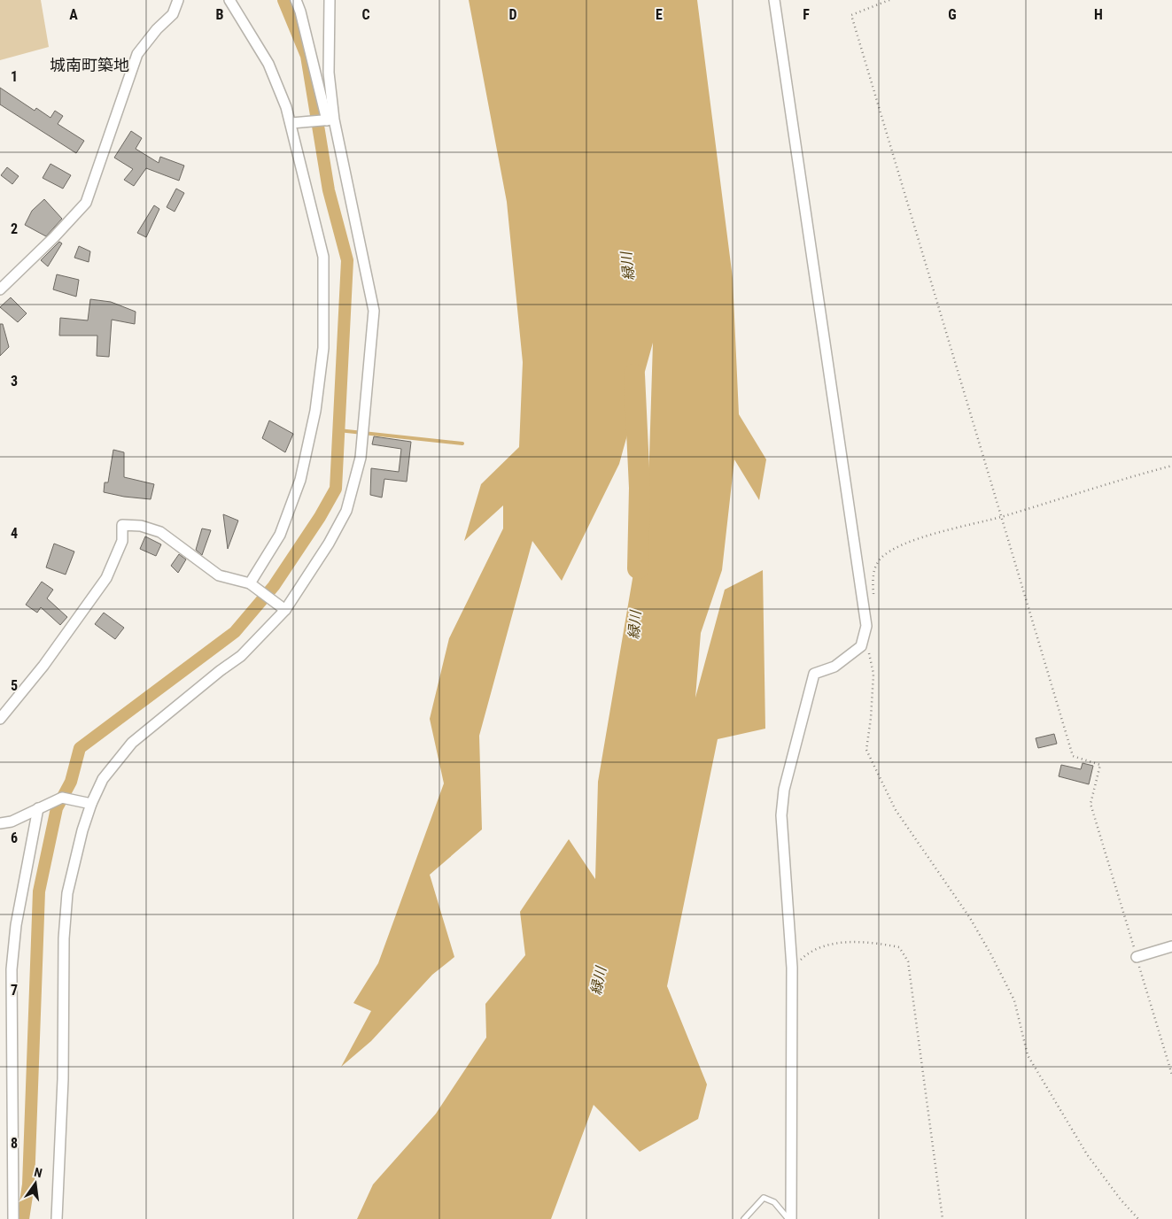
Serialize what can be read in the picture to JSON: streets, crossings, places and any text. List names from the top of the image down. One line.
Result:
{"districts":["城南町築地"],"water":["緑川"],"north":"top","grid":{"columns":["A","B","C","D","E","F","G","H"],"rows":["1","2","3","4","5","6","7","8"]}}
